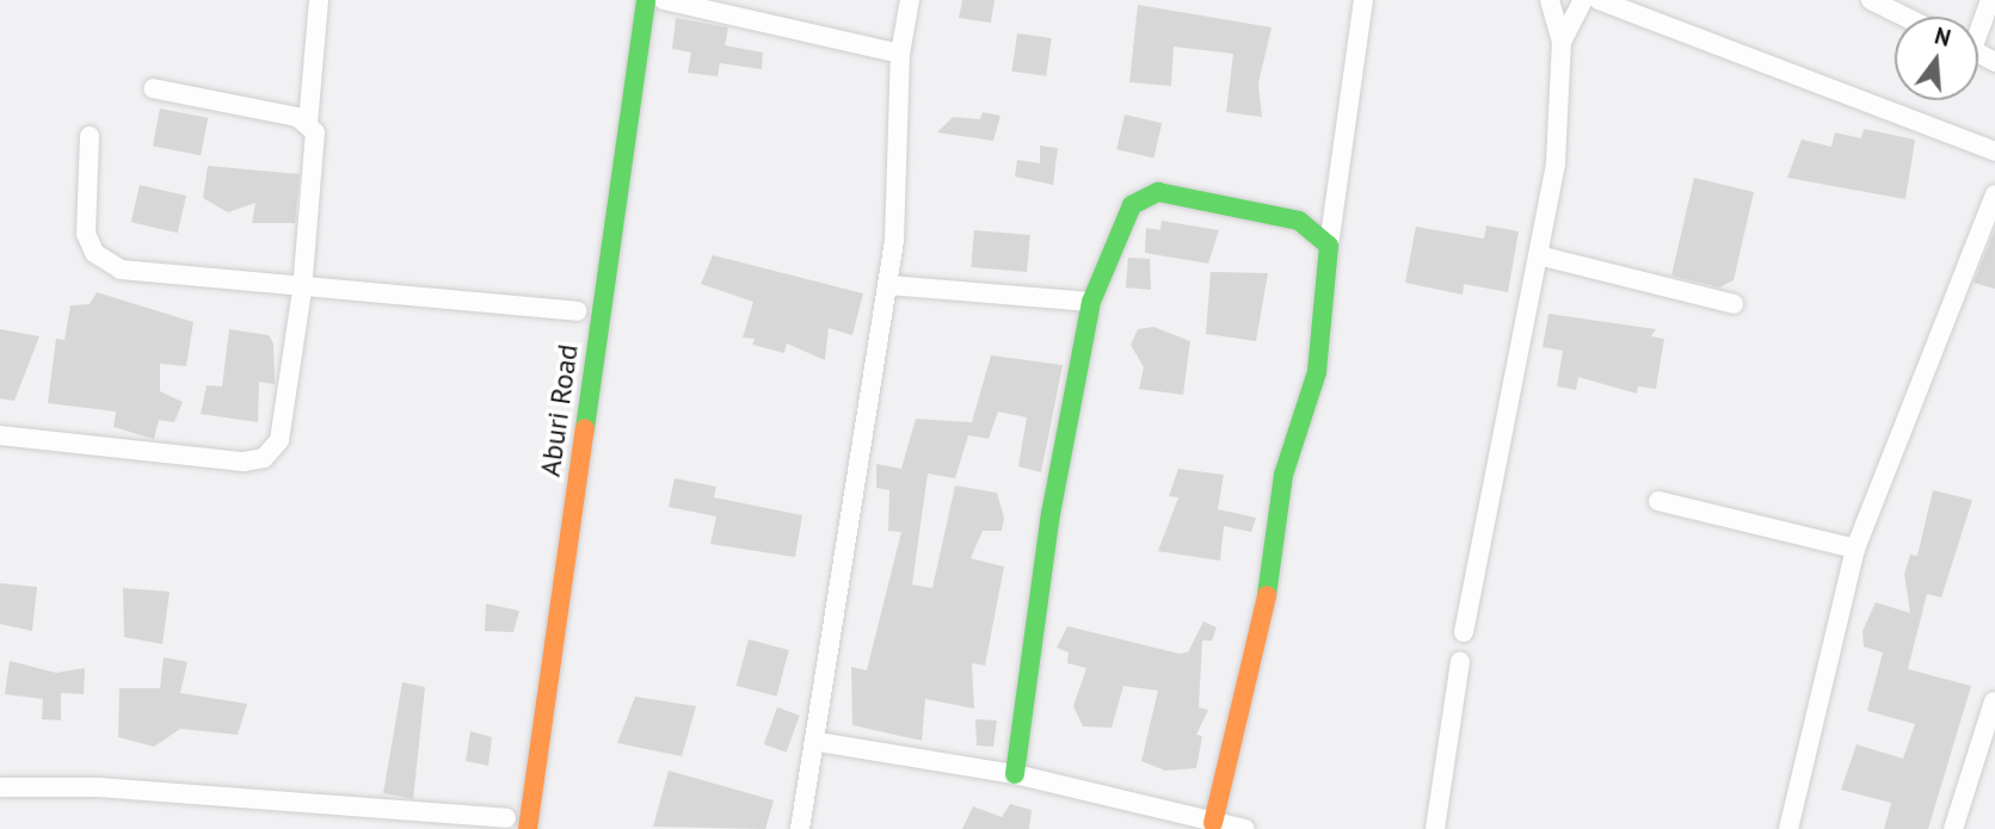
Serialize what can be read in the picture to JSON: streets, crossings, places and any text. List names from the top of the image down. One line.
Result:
{"streets":{"main road":["Aburi Road"]},"north":"top"}
